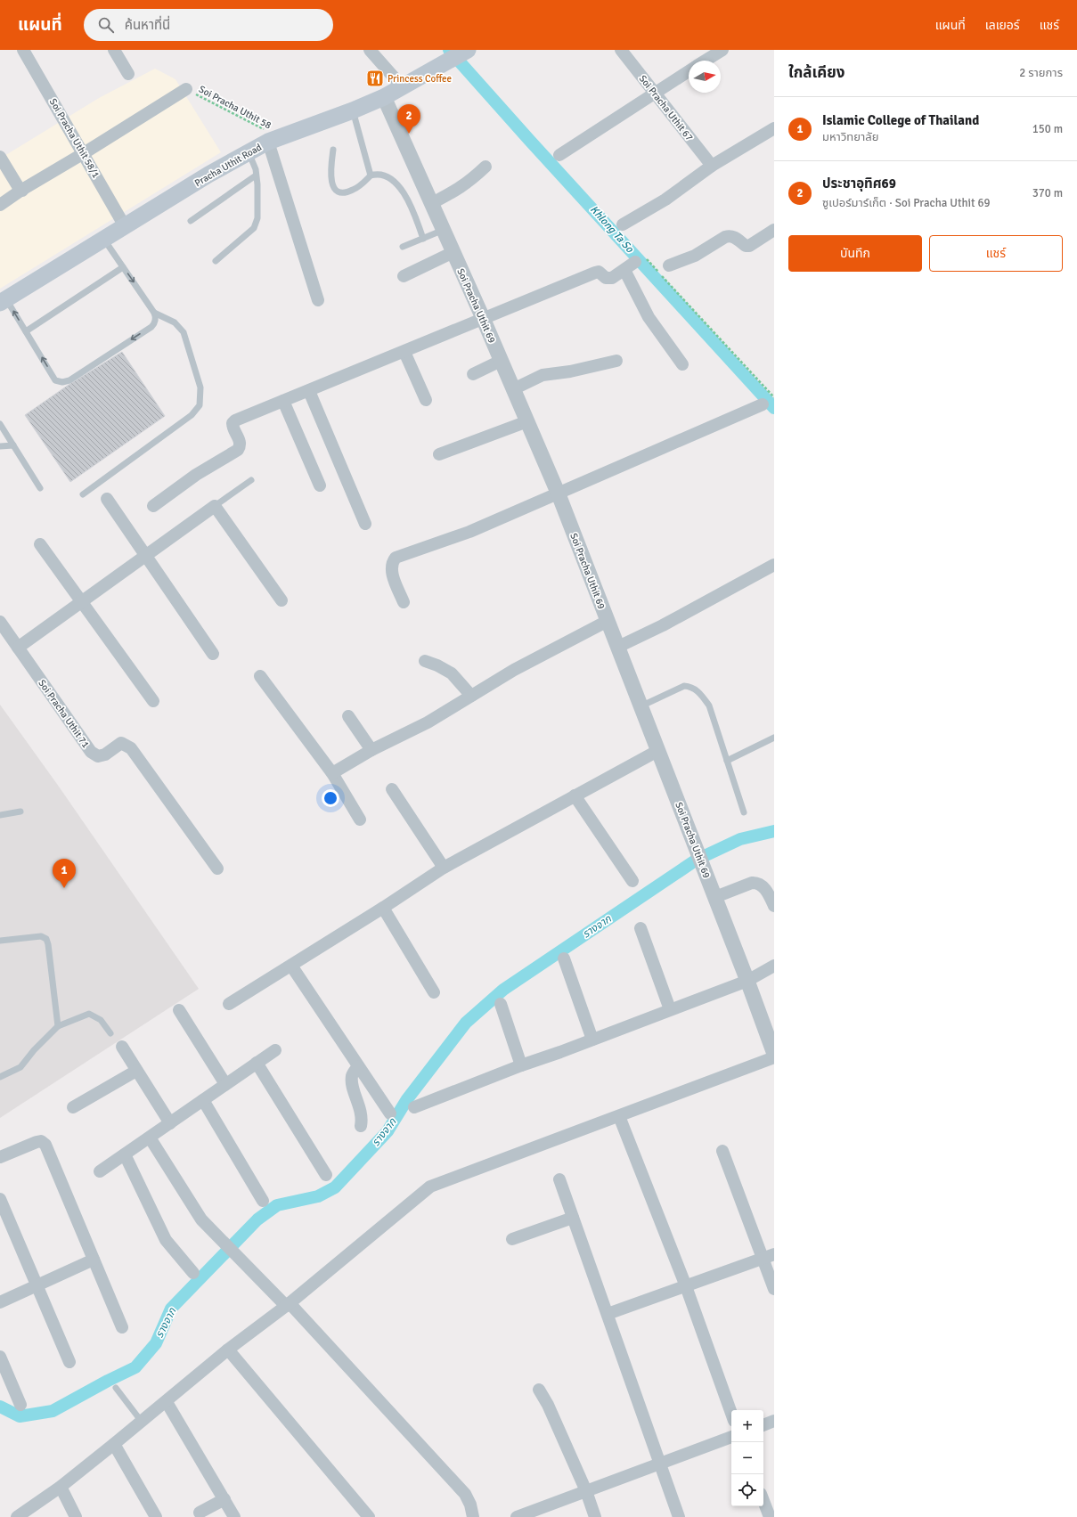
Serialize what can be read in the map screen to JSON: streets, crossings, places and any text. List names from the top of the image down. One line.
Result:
{"streets":{"main road":["Pracha Uthit Road"],"street":["Soi Pracha Uthit 67","Soi Pracha Uthit 58/1","Soi Pracha Uthit 69","Soi Pracha Uthit 71"],"path":["Soi Pracha Uthit 58"]},"crossings":[["Soi Pracha Uthit 58","Pracha Uthit Road"],["Soi Pracha Uthit 58/1","Pracha Uthit Road"],["Pracha Uthit Road","Soi Pracha Uthit 69"]],"water":["Khlong Ta So","รางจาก"],"places":{"restaurant":["Princess Coffee"]},"north":"right","page":{"header":"แผนที่","search":"ค้นหาที่นี่","nav":["แผนที่","เลเยอร์","แชร์"],"heading":["ใกล้เคียง","2 รายการ"],"list":[{"mark":"1","name":"Islamic College of Thailand","note":"มหาวิทยาลัย","value":"150 m"},{"mark":"2","name":"ประชาอุทิศ69","note":"ซูเปอร์มาร์เก็ต · Soi Pracha Uthit 69","value":"370 m"}],"pins":["2","1"],"buttons":["บันทึก","แชร์"],"map_buttons":["+","−"]}}
